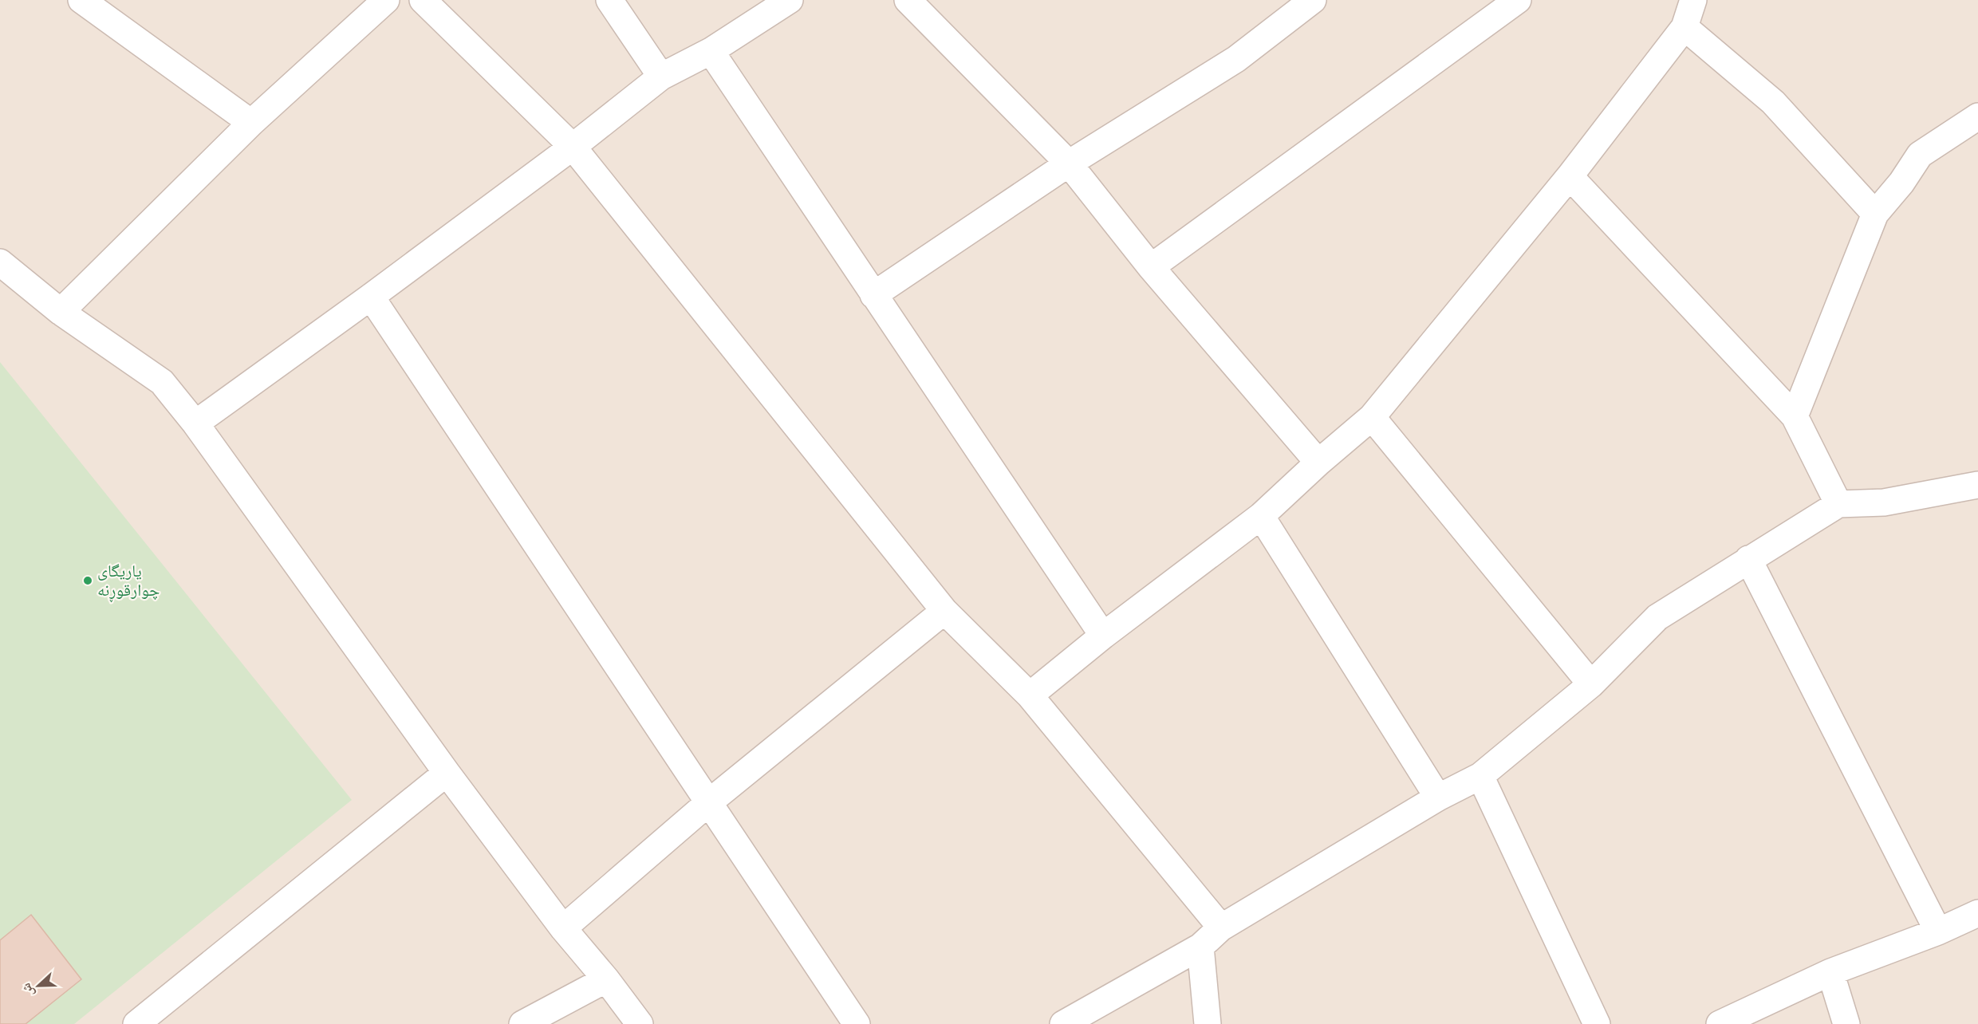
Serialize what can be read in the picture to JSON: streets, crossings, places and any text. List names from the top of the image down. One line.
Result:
{"places":["یاریگای چوارقوڕنە"],"north":"left"}
